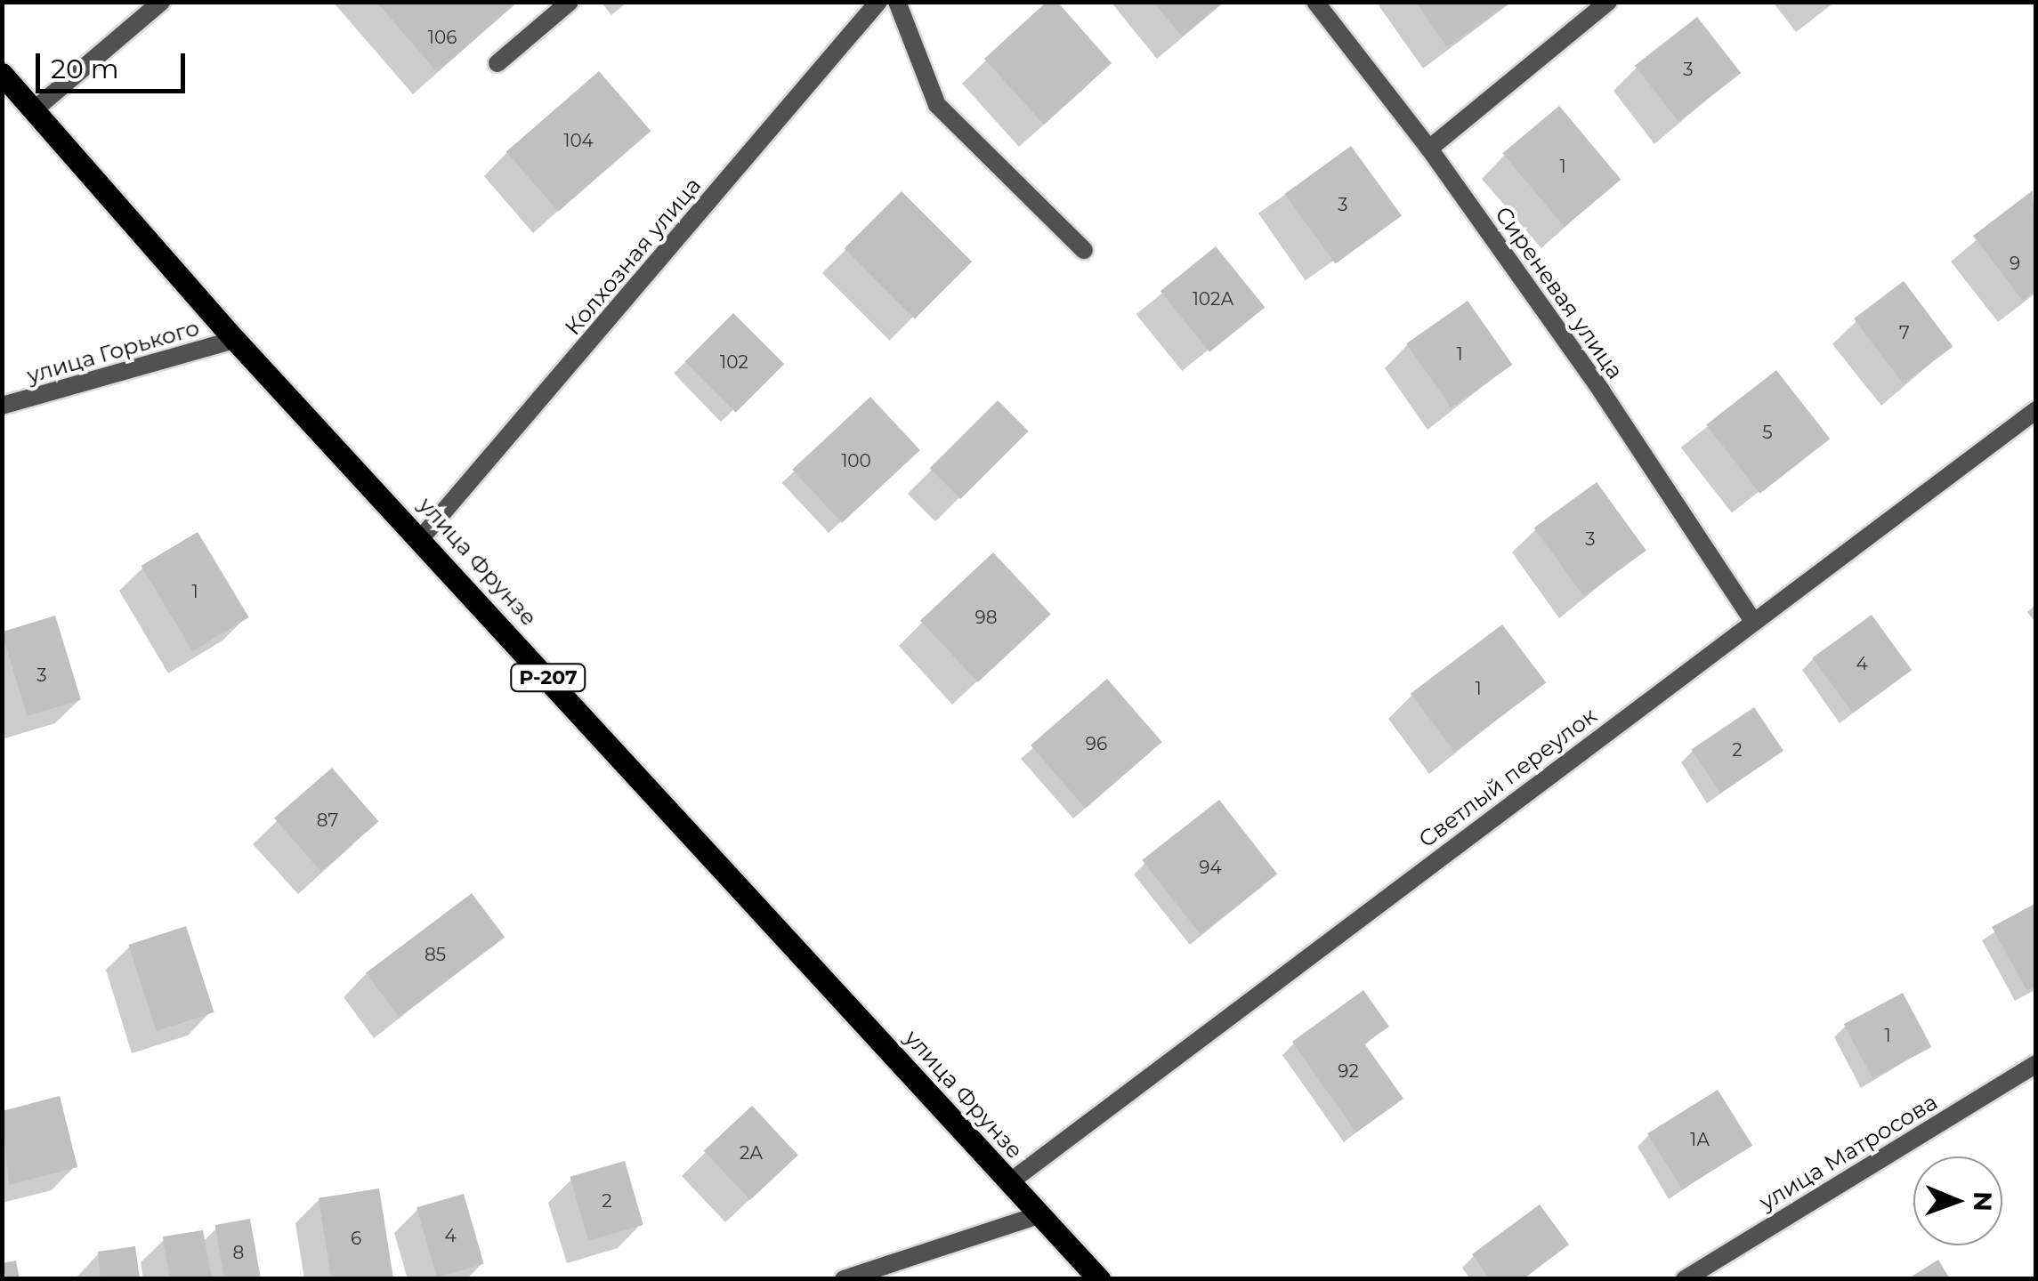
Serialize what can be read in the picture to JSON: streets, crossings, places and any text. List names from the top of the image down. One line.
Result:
{"streets":{"main road":["улица Фрунзе","Р-207"],"street":["Колхозная улица","Сиреневая улица","улица Горького","Светлый переулок","улица Матросова"]},"crossings":[["Колхозная улица","улица Фрунзе"],["Сиреневая улица","Светлый переулок"],["улица Горького","улица Фрунзе"],["улица Фрунзе","Светлый переулок"]],"house_numbers":["106","3","104","1","3","9","102А","7","1","102","5","100","3","1","98","4","3","1","96","2","87","94","85","1","92","1А","2А","2","4","6","8"],"scale_bar":"20 m","north":"right"}
